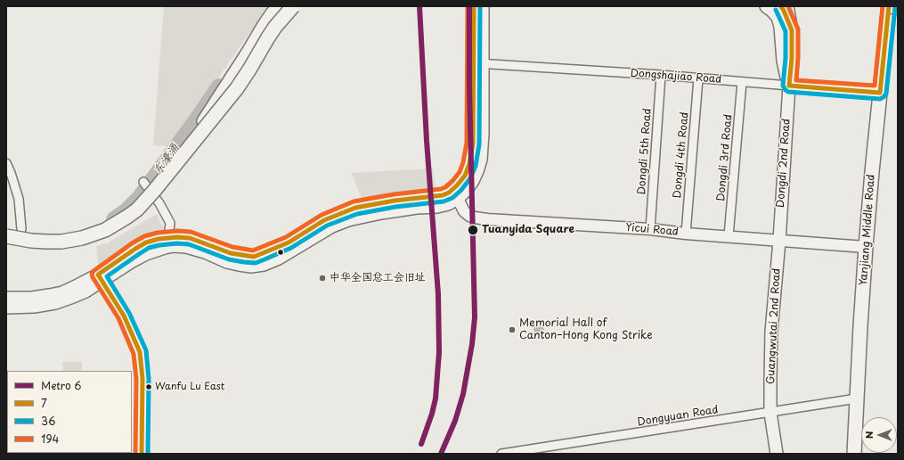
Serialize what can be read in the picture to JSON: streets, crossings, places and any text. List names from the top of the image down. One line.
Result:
{"streets":{"main road":["Dongdi 2nd Road","Yanjiang Middle Road","Guangwutai 2nd Road"],"street":["Dongshajiao Road","Dongdi 5th Road","Dongdi 4th Road","Dongdi 3rd Road","Yicui Road","Dongyuan Road"]},"crossings":[["Dongshajiao Road","Dongdi 5th Road"],["Dongshajiao Road","Dongdi 4th Road"],["Dongshajiao Road","Dongdi 3rd Road"],["Dongshajiao Road","Dongdi 2nd Road"],["Dongshajiao Road","Yanjiang Middle Road"],["Dongdi 5th Road","Yicui Road"],["Dongdi 4th Road","Yicui Road"],["Dongdi 3rd Road","Yicui Road"],["Dongdi 2nd Road","Yicui Road"],["Dongdi 2nd Road","Guangwutai 2nd Road"],["Yicui Road","Yanjiang Middle Road"],["Yicui Road","Guangwutai 2nd Road"],["Yanjiang Middle Road","Dongyuan Road"],["Guangwutai 2nd Road","Dongyuan Road"]],"water":["东濠涌"],"places":["Tuanyida Square","中华全国总工会旧址","Memorial Hall of Canton–Hong Kong Strike","Wanfu Lu East"],"lines":["metro line 6","transit line 7","transit line 36","transit line 194"],"legend":["Metro 6","7","36","194"],"north":"left"}
